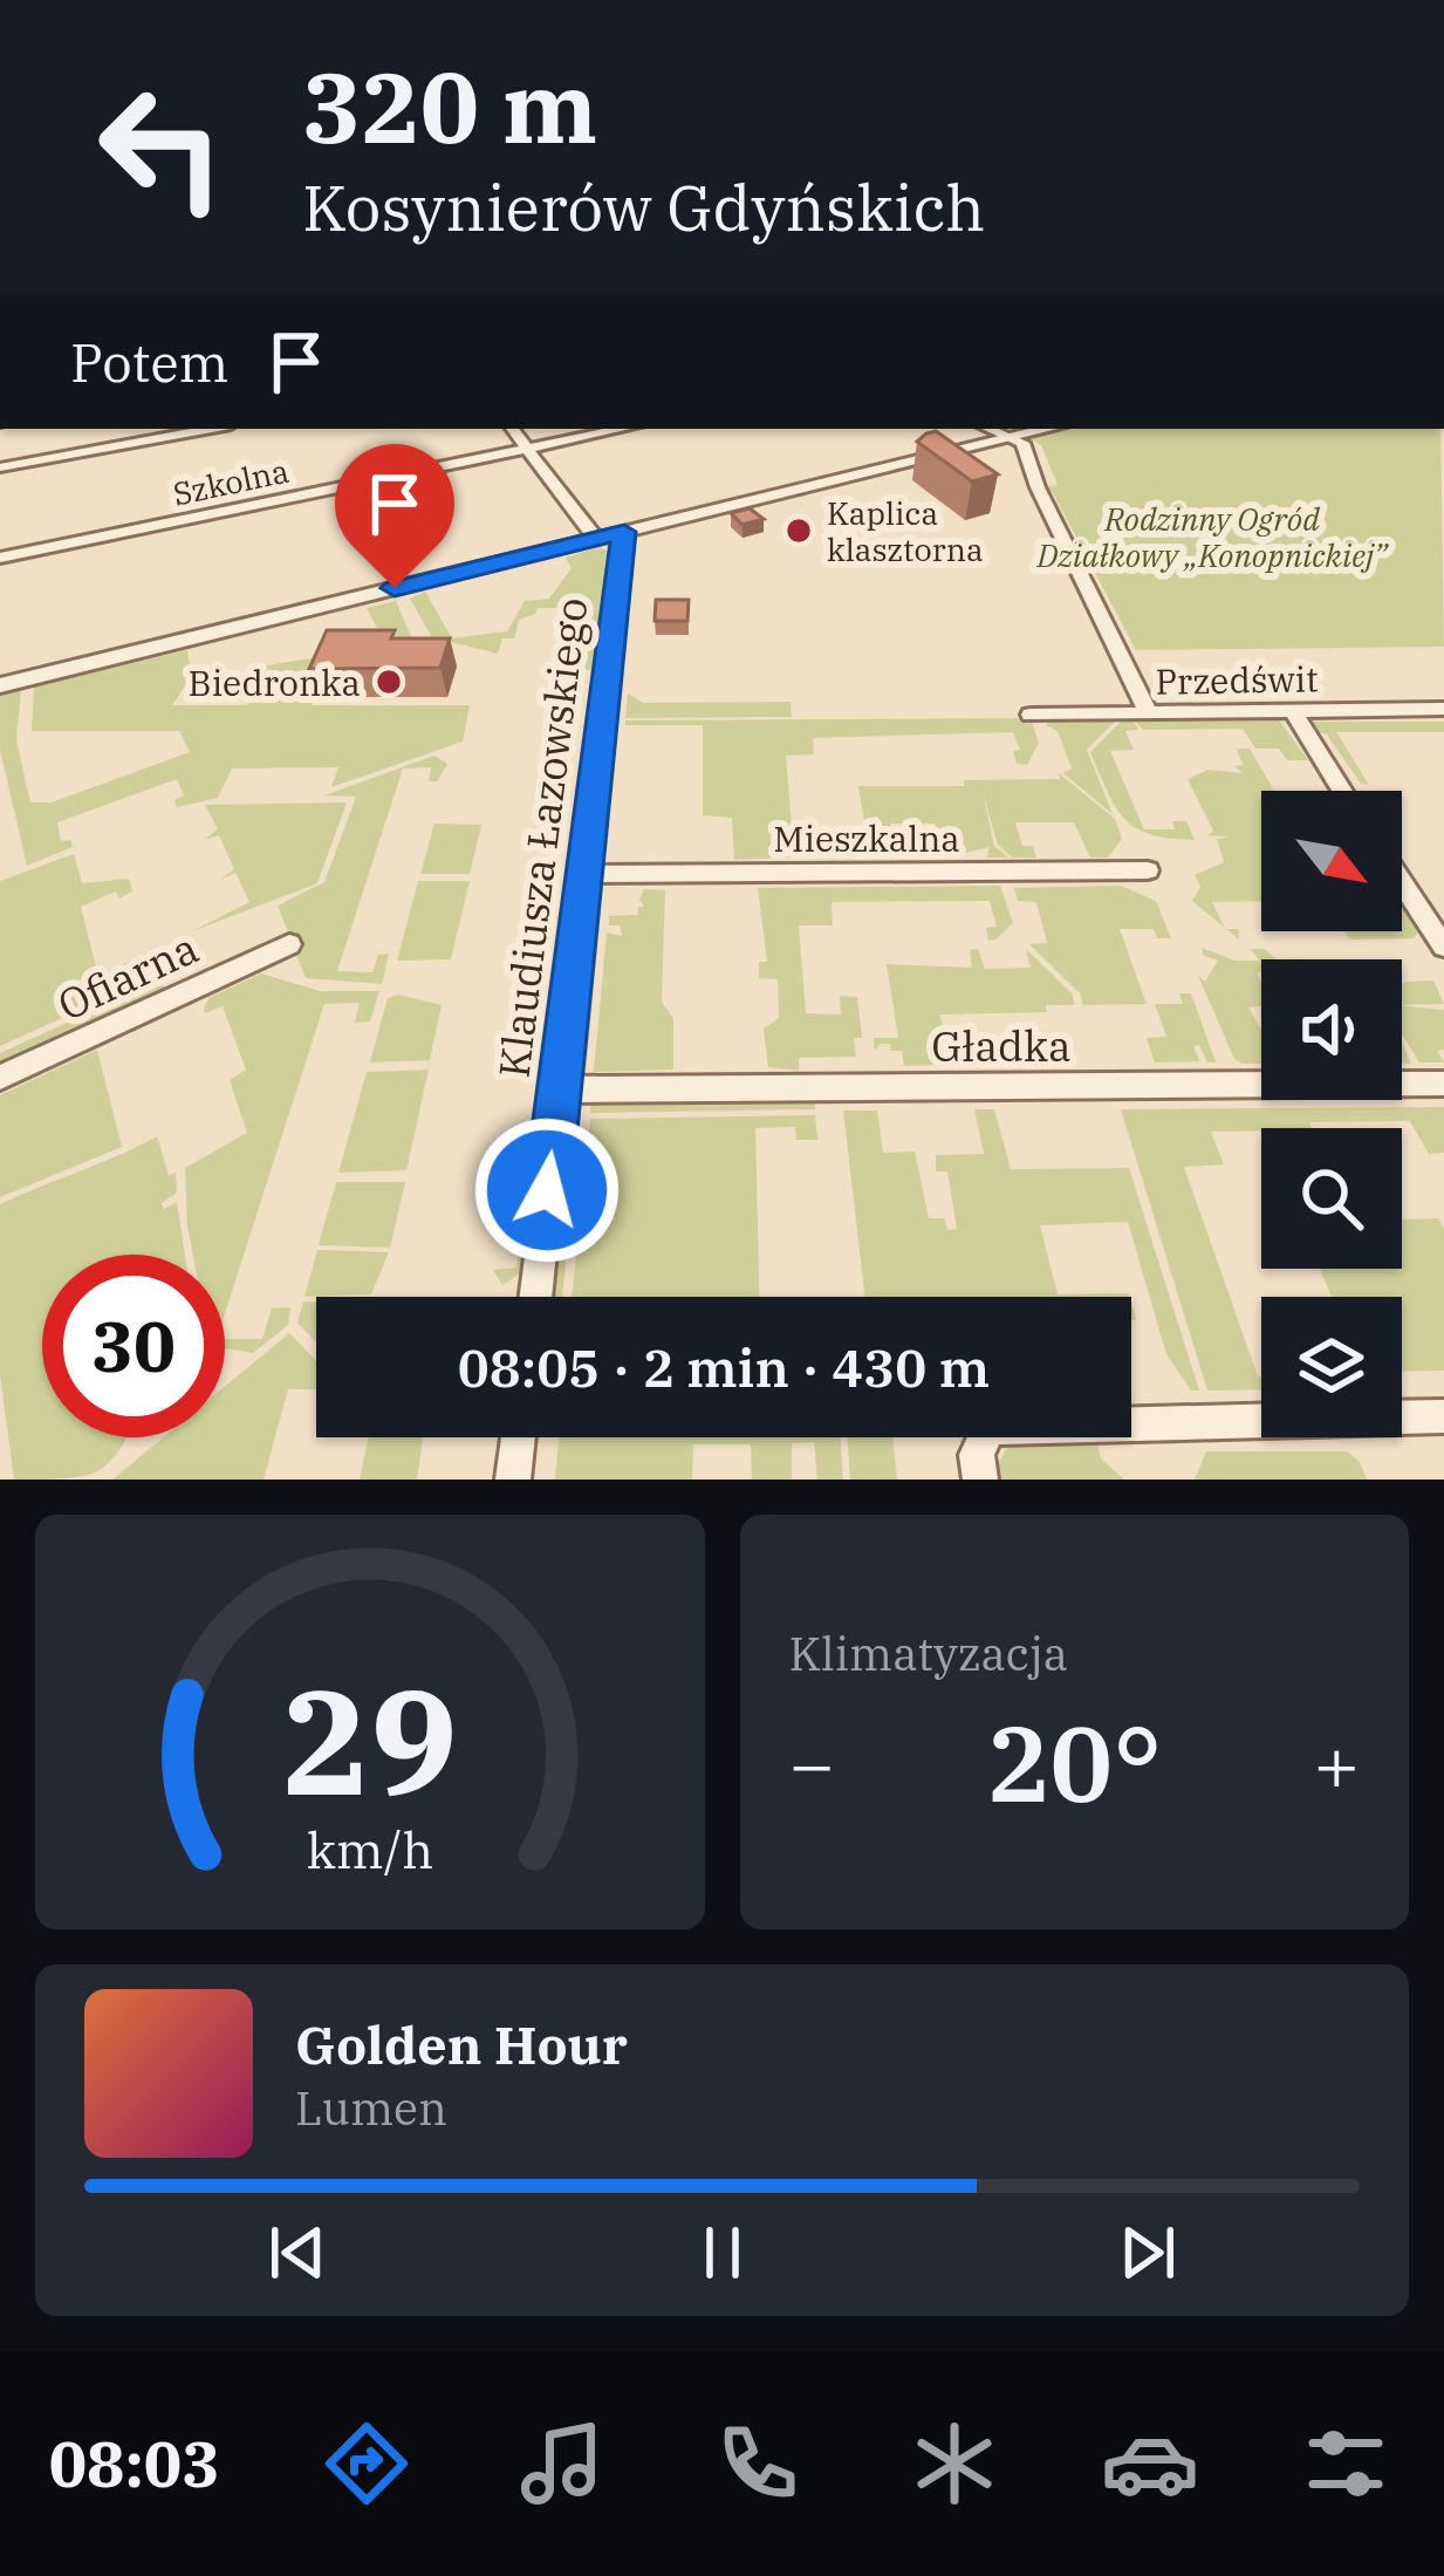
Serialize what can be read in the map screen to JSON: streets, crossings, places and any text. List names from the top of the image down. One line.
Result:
{"streets":{"street":["Szkolna","Przedświt","Klaudiusza Łazowskiego","Mieszkalna","Ofiarna","Gładka"]},"crossings":[["Klaudiusza Łazowskiego","Mieszkalna"],["Klaudiusza Łazowskiego","Gładka"]],"parks":["Rodzinny Ogród Działkowy „Konopnickiej”"],"places":["Kaplica klasztorna","Biedronka"],"north":"bottom right","page":{"turn":["320 m","Kosynierów Gdyńskich"],"then":"Potem","limit":"30","trip":"08:05 · 2 min · 430 m","tile":"Klimatyzacja","heat":["−","20°","+"],"song":["Golden Hour","Lumen"],"tabs":"08:03","gauge":["29","km/h"]}}
